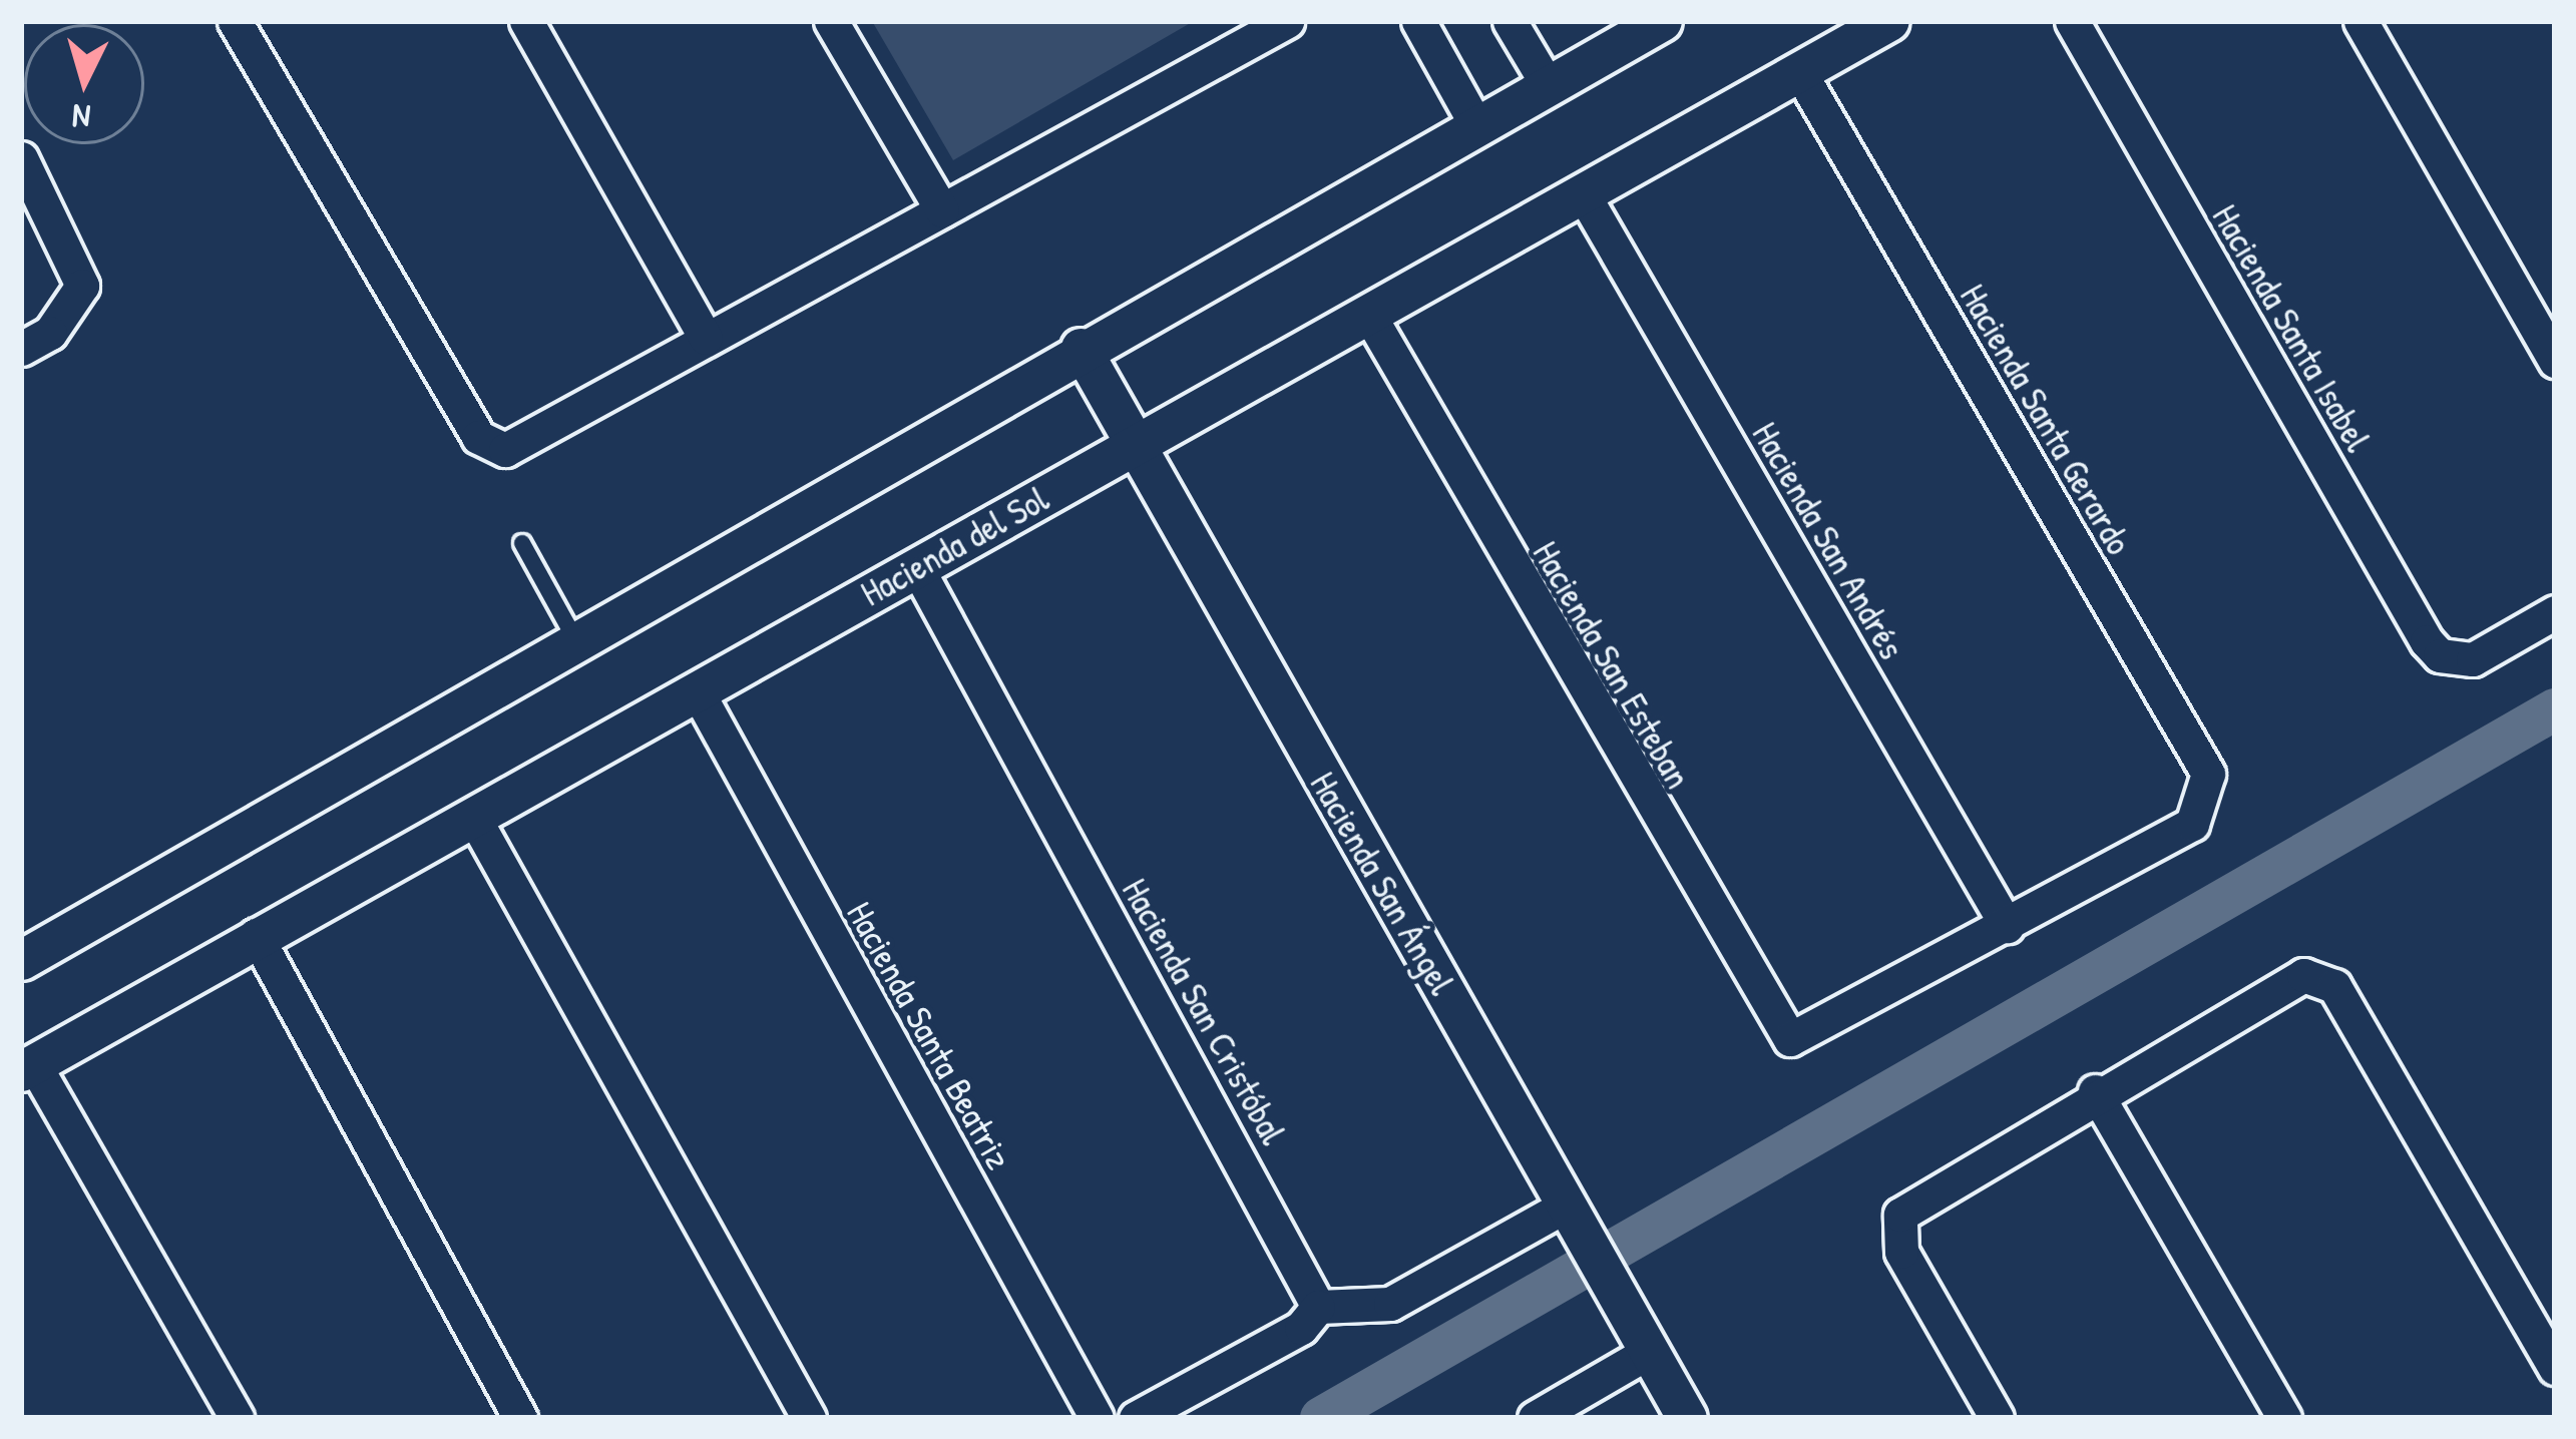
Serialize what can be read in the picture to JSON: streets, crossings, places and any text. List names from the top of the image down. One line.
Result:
{"streets":{"street":["Hacienda Santa Isabel","Hacienda Santa Gerardo","Hacienda San Andrés","Hacienda del Sol","Hacienda San Esteban","Hacienda San Ángel","Hacienda San Cristóbal","Hacienda Santa Beatriz"]},"crossings":[["Hacienda Santa Gerardo","Hacienda San Andrés"],["Hacienda Santa Gerardo","Hacienda del Sol"],["Hacienda Santa Gerardo","Hacienda San Esteban"],["Hacienda San Andrés","Hacienda del Sol"],["Hacienda San Andrés","Hacienda San Esteban"],["Hacienda del Sol","Hacienda San Esteban"],["Hacienda del Sol","Hacienda San Ángel"],["Hacienda del Sol","Hacienda San Cristóbal"],["Hacienda del Sol","Hacienda Santa Beatriz"]],"north":"bottom"}
